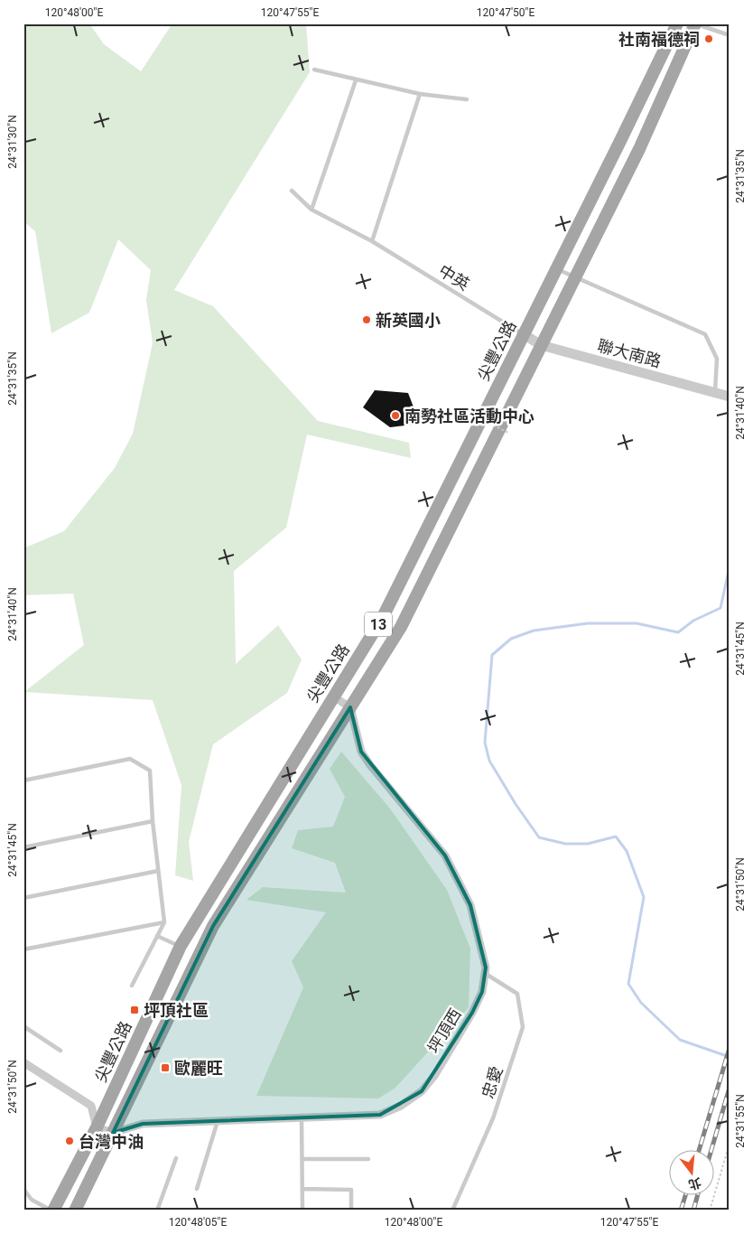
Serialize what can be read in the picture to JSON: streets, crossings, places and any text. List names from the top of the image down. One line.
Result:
{"streets":{"main road":["尖豐公路","13"],"street":["聯大南路","坪頂西"],"lane":["中英","忠愛"]},"crossings":[["中英","尖豐公路"],["中英","聯大南路"],["尖豐公路","聯大南路"],["聯大南路","13"],["13","坪頂西"],["坪頂西","忠愛"]],"places":{"other":["社南福德祠","新英國小","南勢社區活動中心","台灣中油"],"transit":["坪頂社區","歐麗旺"]},"north":"bottom","coordinates":["120°48'00\"E","120°47'55\"E","120°47'50\"E","24°31'30\"N","24°31'35\"N","24°31'40\"N","24°31'45\"N","24°31'50\"N","24°31'55\"N","120°48'05\"E"]}
